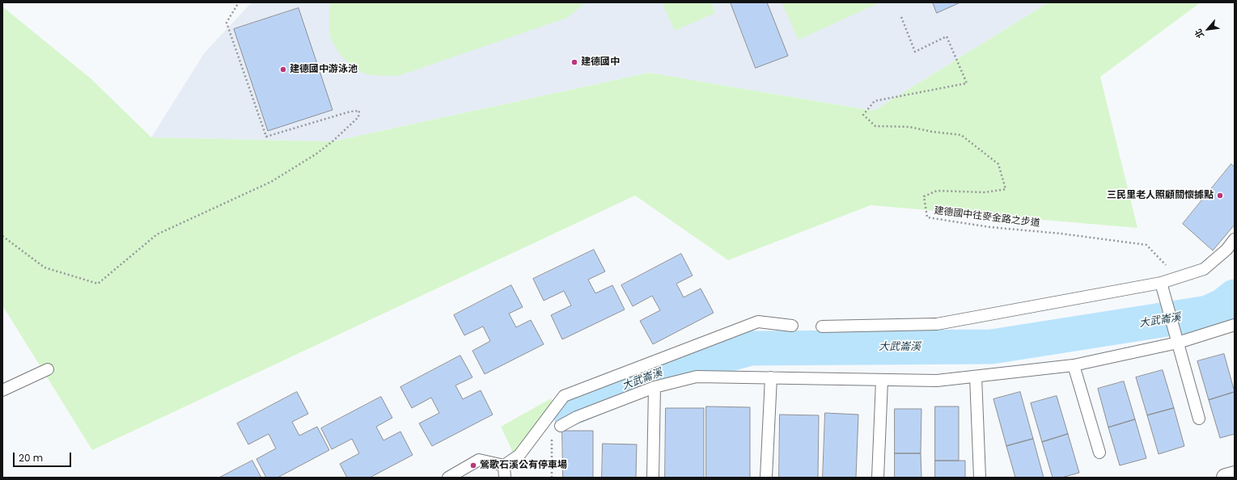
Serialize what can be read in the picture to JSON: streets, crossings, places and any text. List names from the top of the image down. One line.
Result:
{"streets":{"path":["建德國中往麥金路之步道"]},"water":["大武崙溪"],"places":["建德國中","建德國中游泳池","三民里老人照顧關懷據點","鶯歌石溪公有停車場"],"scale_bar":"20 m","north":"bottom left"}
